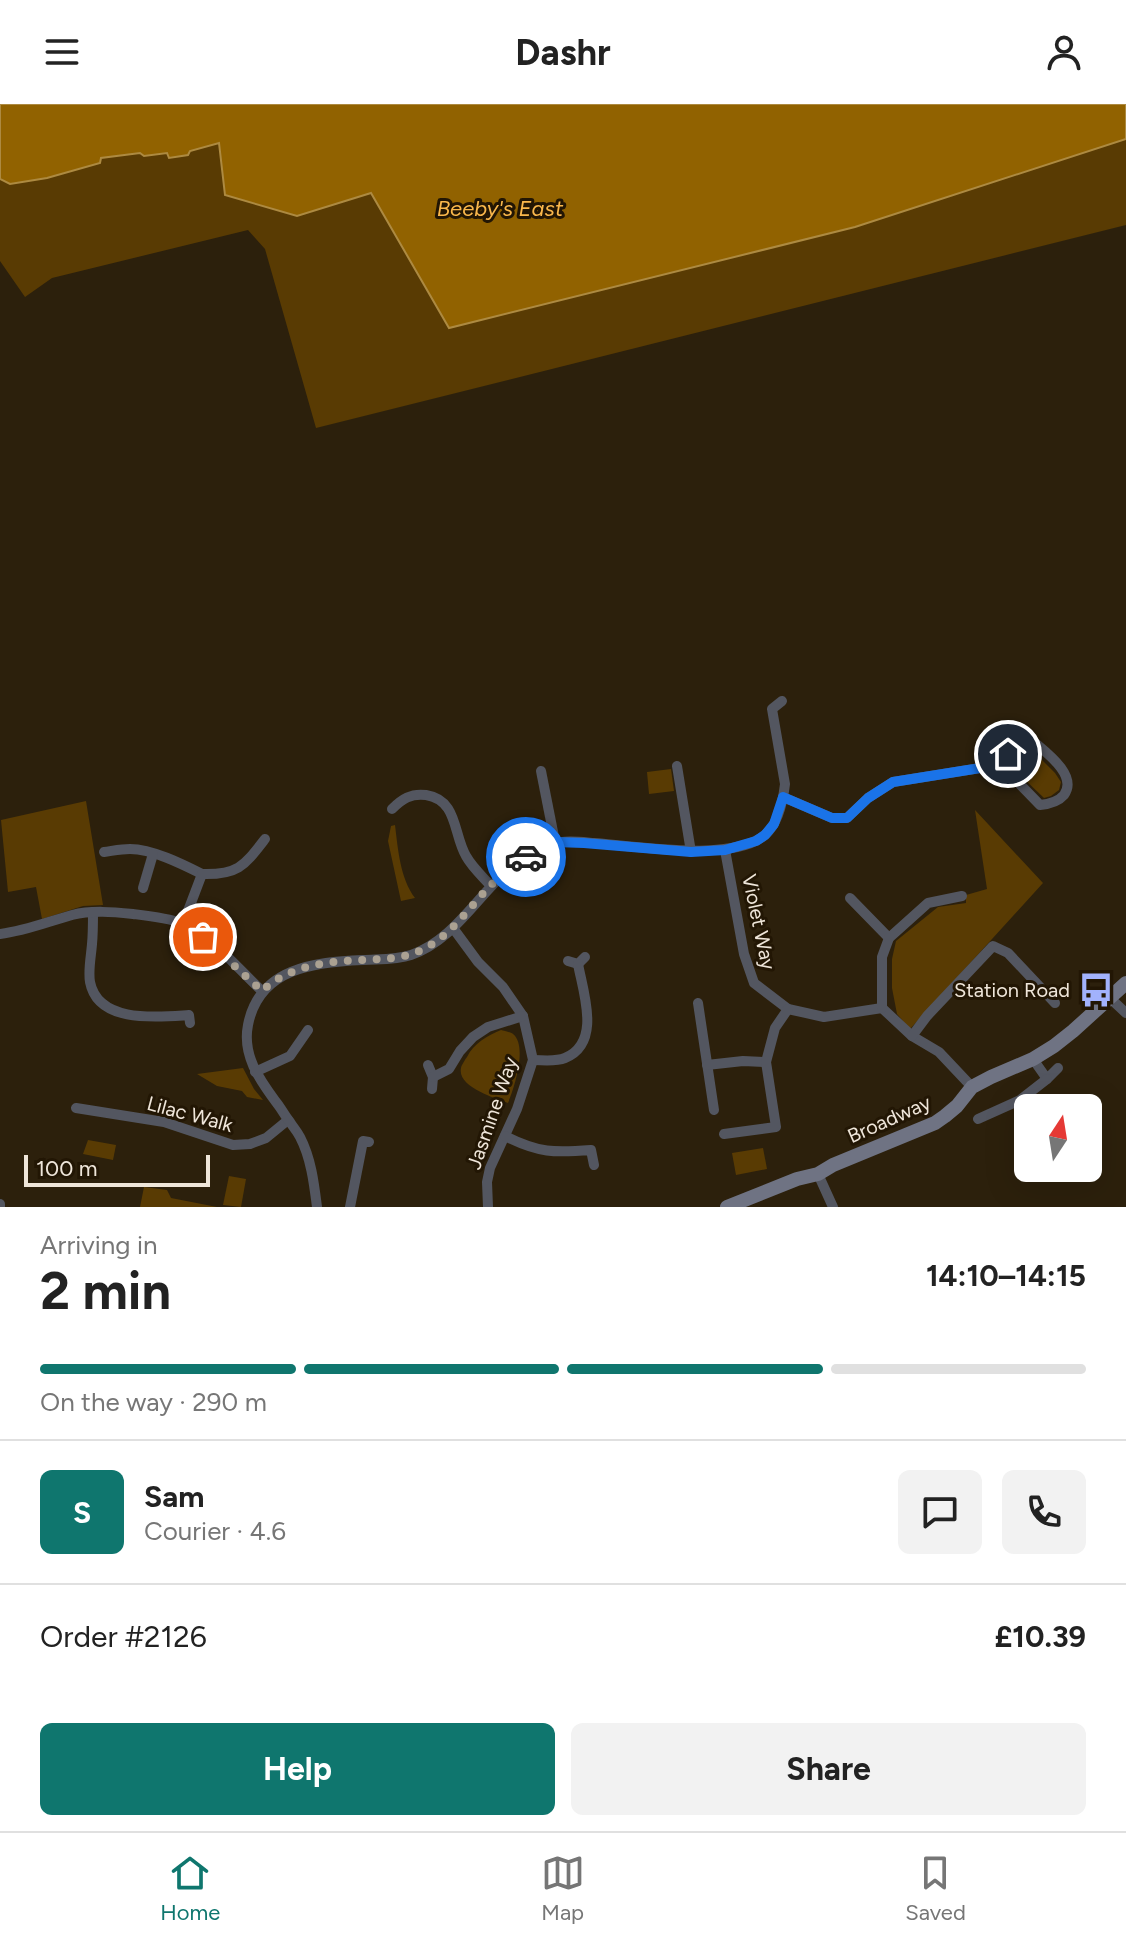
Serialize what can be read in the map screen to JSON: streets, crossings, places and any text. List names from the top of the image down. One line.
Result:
{"streets":{"main road":["Broadway"],"street":["Violet Way","Jasmine Way","Lilac Walk"]},"water":["Beeby's East"],"places":{"bus stop":["Station Road"]},"scale_bar":"100 m","north":"top","page":{"header":"Dashr","scale":"100 m","heading":["2 min","Arriving in","14:10–14:15"],"panel":["Sam","Courier · 4.6","Order #2126","£10.39"],"bar":"On the way · 290 m","round":"S","buttons":["Help","Share"],"tabs":["Home","Map","Saved"]}}
